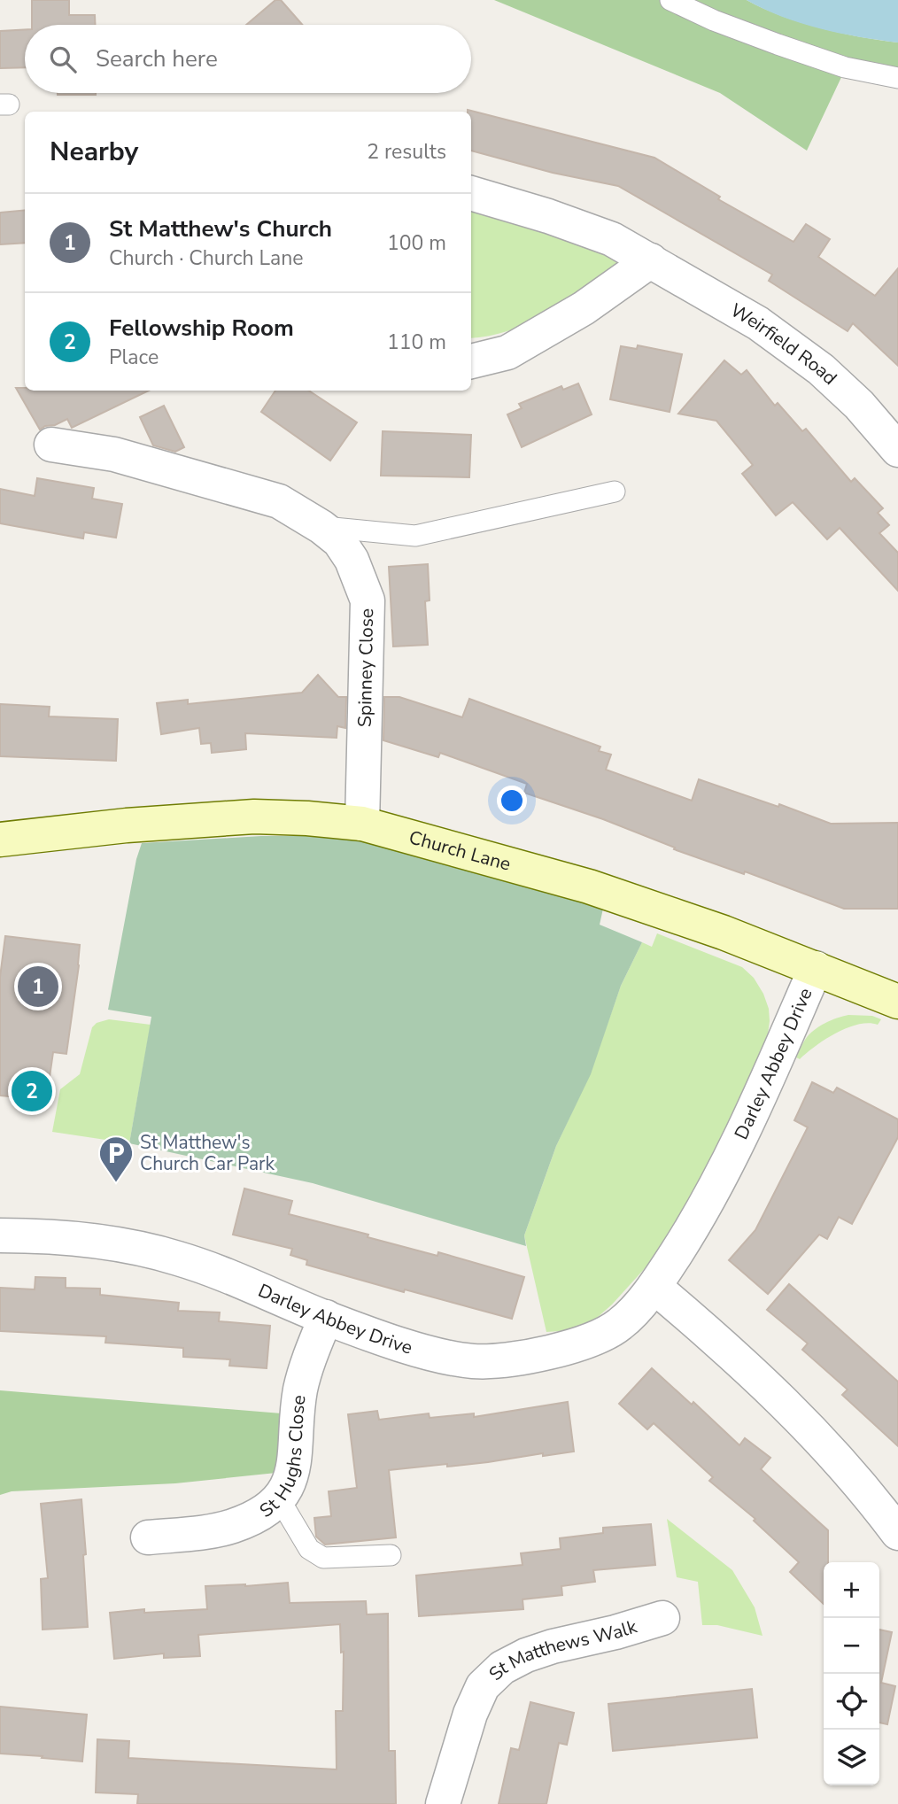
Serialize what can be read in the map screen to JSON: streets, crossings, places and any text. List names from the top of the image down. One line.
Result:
{"streets":{"street":["Weirfield Road","Spinney Close","Church Lane","Darley Abbey Drive","St Hughs Close","St Matthews Walk"]},"crossings":[["Spinney Close","Church Lane"],["Church Lane","Darley Abbey Drive"],["Darley Abbey Drive","St Hughs Close"]],"places":{"parking":["St Matthew's Church Car Park"]},"page":{"search":"Search here","heading":["Nearby","2 results"],"list":[{"mark":"1","name":"St Matthew's Church","note":"Church · Church Lane","value":"100 m"},{"mark":"2","name":"Fellowship Room","note":"Place","value":"110 m"}],"pins":["1","2"],"map_buttons":["+","−"]}}
